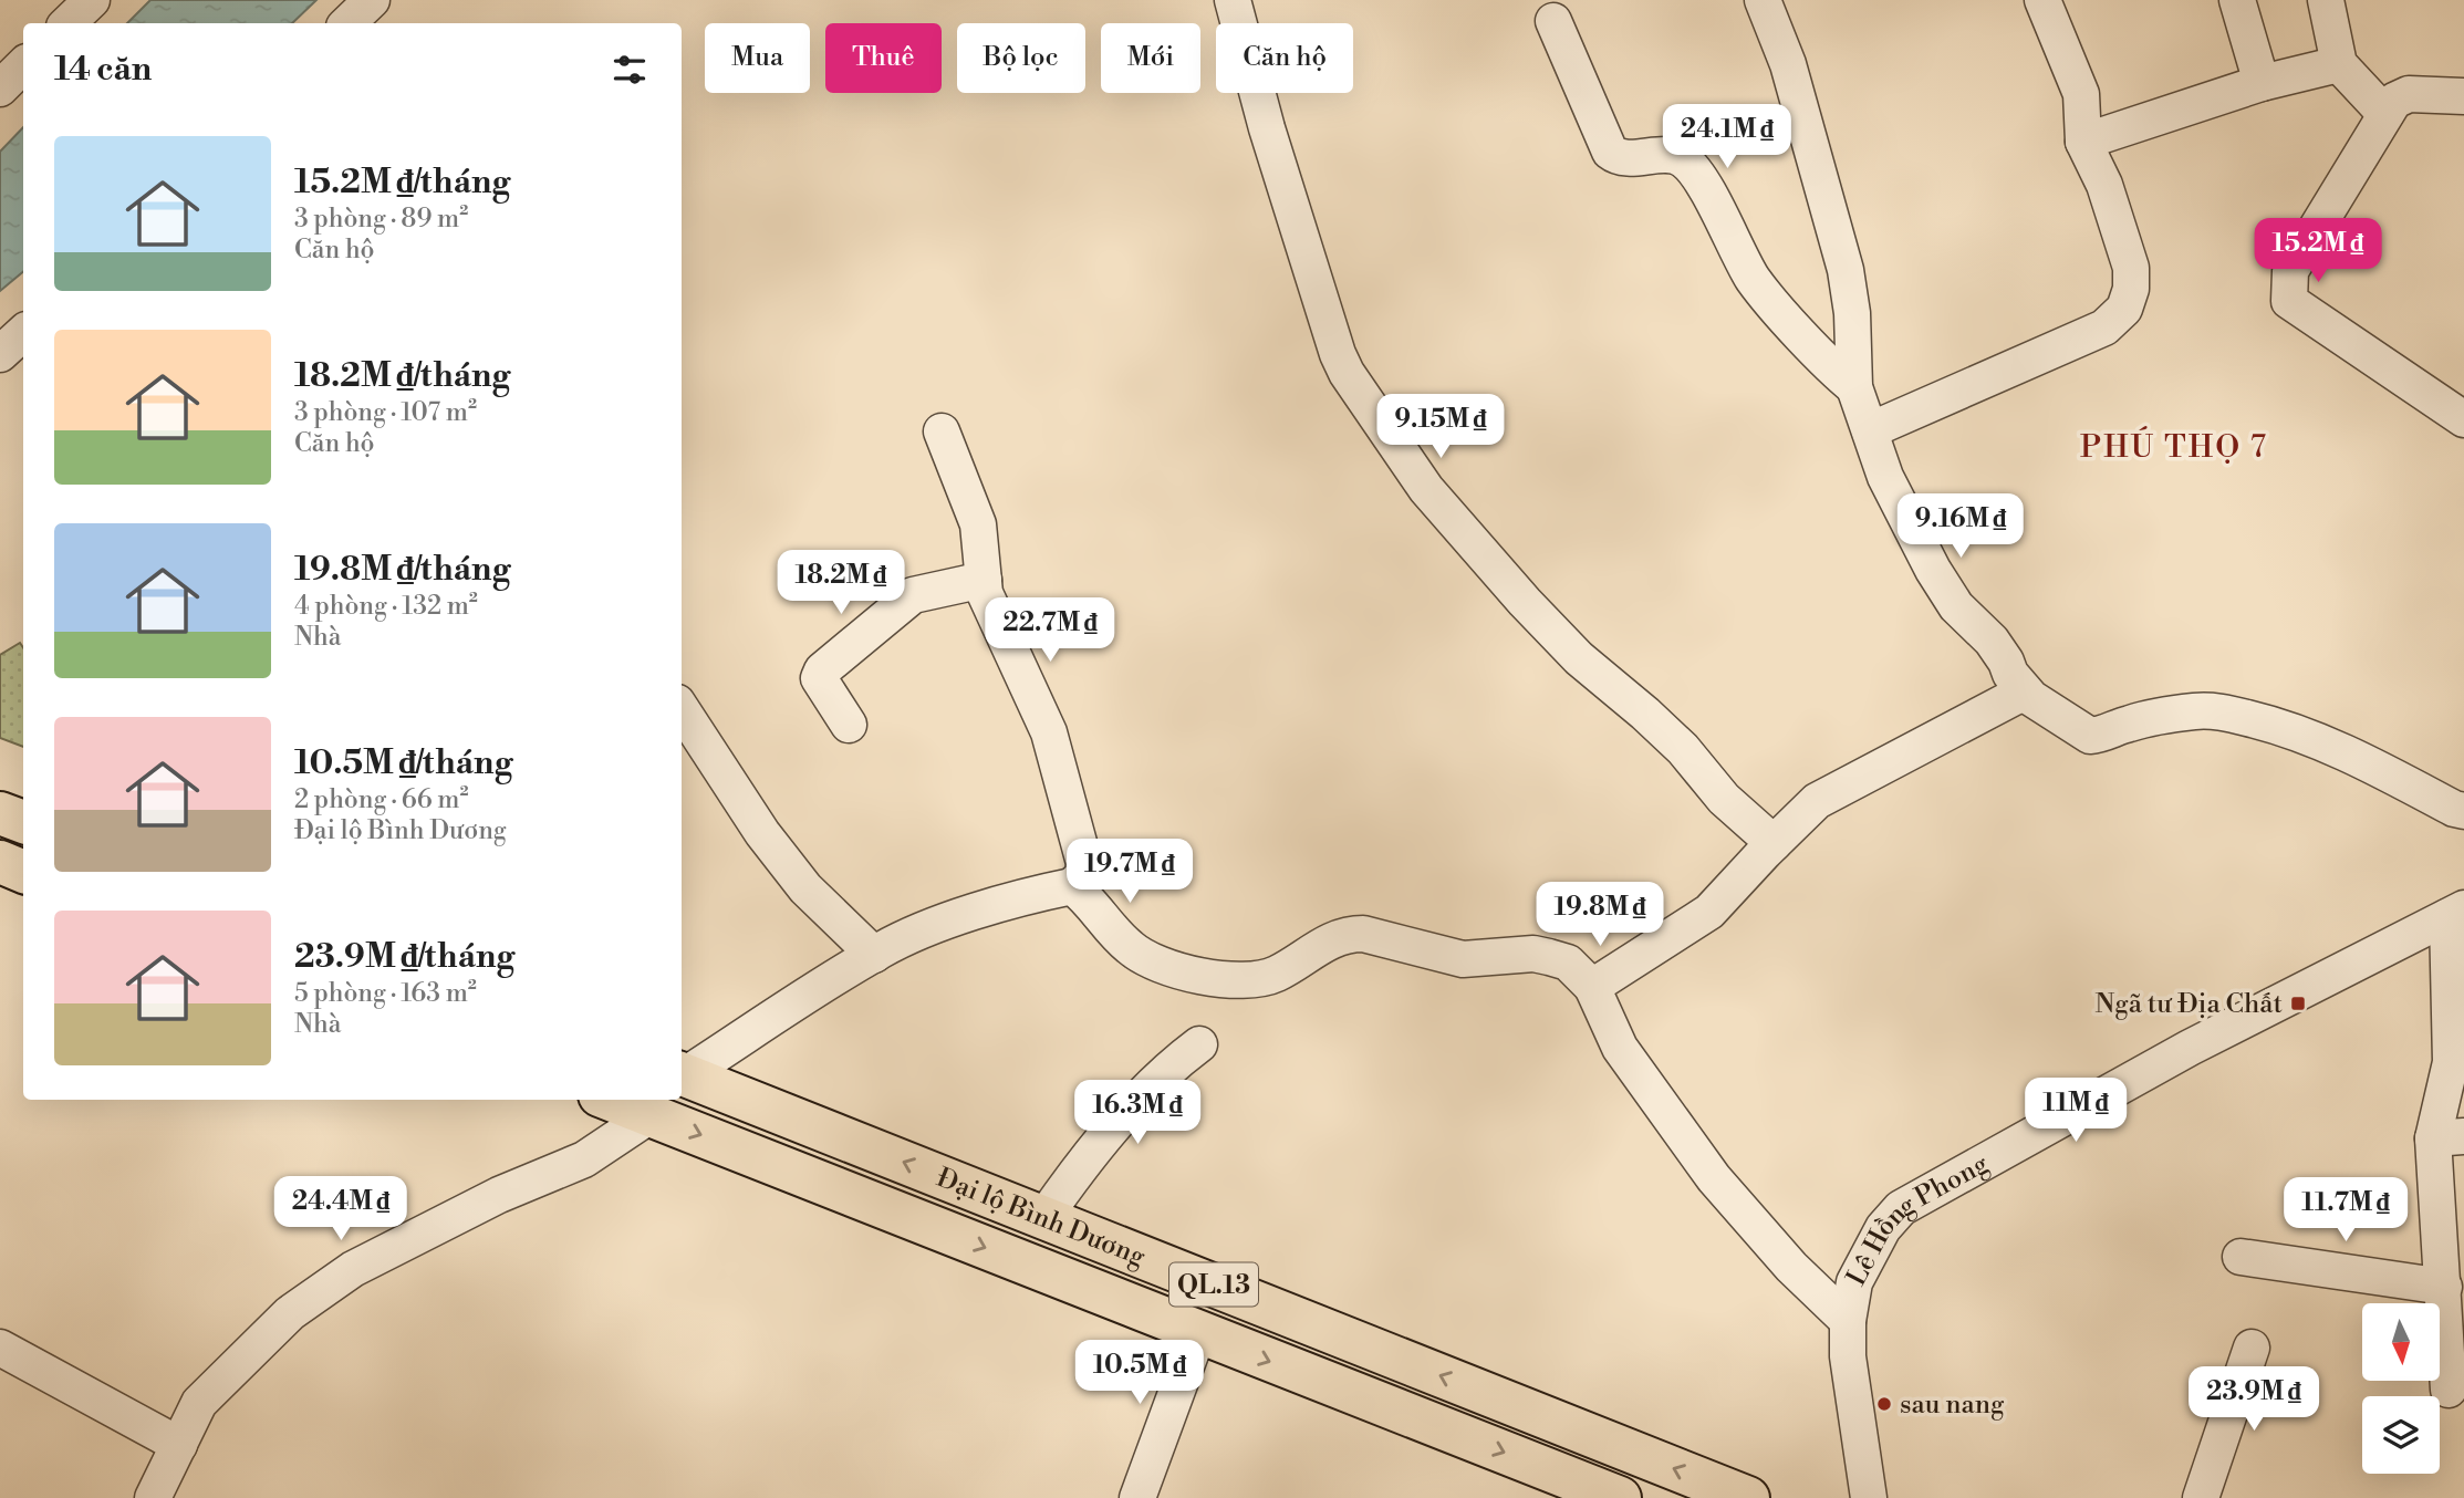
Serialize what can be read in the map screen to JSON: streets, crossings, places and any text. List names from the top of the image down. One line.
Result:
{"streets":{"highway":["Đại lộ Bình Dương","QL.13"],"street":["Lê Hồng Phong"]},"districts":["PHÚ THỌ 7"],"places":{"transit":["Ngã tư Địa Chất"],"other":["sau nang"]},"north":"bottom","page":{"chip":["Mua","Thuê","Bộ lọc","Mới","Căn hộ"],"heading":"14 căn","price":["24.1M ₫","15.2M ₫","9.15M ₫","9.16M ₫","18.2M ₫","22.7M ₫","19.7M ₫","19.8M ₫","11M ₫","16.3M ₫","24.4M ₫","11.7M ₫","10.5M ₫","23.9M ₫"],"list":[{"name":"15.2M ₫/tháng","note":"3 phòng · 89 m² · Căn hộ"},{"name":"18.2M ₫/tháng","note":"3 phòng · 107 m² · Căn hộ"},{"name":"19.8M ₫/tháng","note":"4 phòng · 132 m² · Nhà"},{"name":"10.5M ₫/tháng","note":"2 phòng · 66 m² · Đại lộ Bình Dương"},{"name":"23.9M ₫/tháng","note":"5 phòng · 163 m² · Nhà"}]}}
